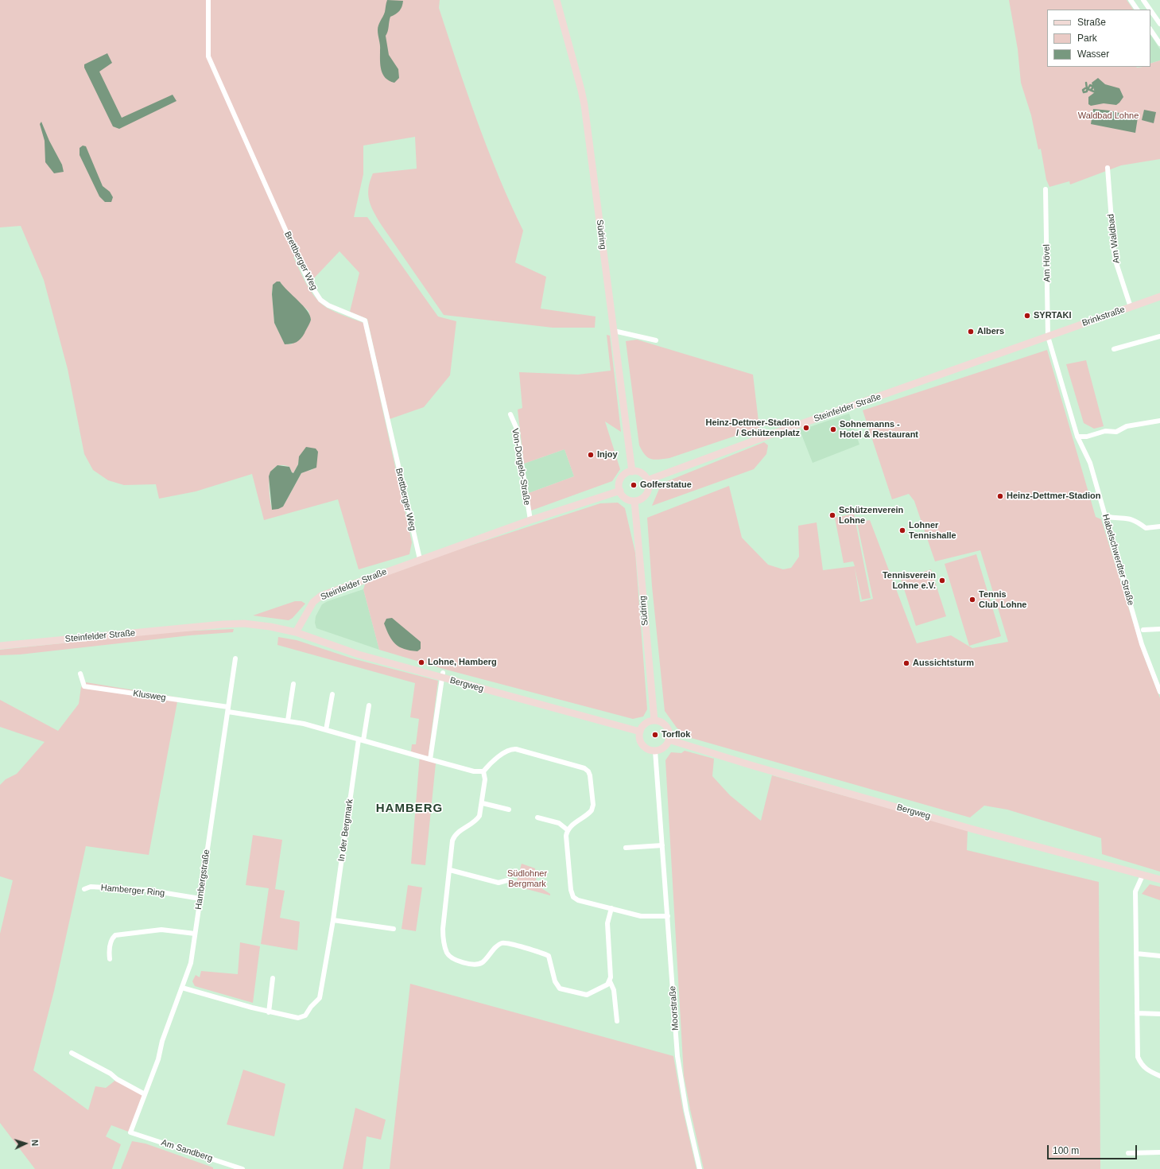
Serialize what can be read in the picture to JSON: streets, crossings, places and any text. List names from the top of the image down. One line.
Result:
{"streets":{"main road":["Südring","Brinkstraße","Steinfelder Straße","Bergweg"],"street":["Am Waldbad","Brettberger Weg","Am Hövel","Von-Dorgelo-Straße","Habelschwerdter Straße","Klusweg","In der Bergmark","Hambergstraße","Hamberger Ring","Moorstraße","Am Sandberg"]},"crossings":[["Südring","Steinfelder Straße"],["Südring","Bergweg"],["Südring","Moorstraße"],["Am Waldbad","Brinkstraße"],["Brettberger Weg","Steinfelder Straße"],["Am Hövel","Brinkstraße"],["Am Hövel","Steinfelder Straße"],["Am Hövel","Habelschwerdter Straße"],["Brinkstraße","Steinfelder Straße"],["Brinkstraße","Habelschwerdter Straße"],["Steinfelder Straße","Von-Dorgelo-Straße"],["Steinfelder Straße","Habelschwerdter Straße"],["Steinfelder Straße","Bergweg"],["Bergweg","Moorstraße"],["Klusweg","Hambergstraße"],["In der Bergmark","Hambergstraße"],["Hambergstraße","Hamberger Ring"],["Hambergstraße","Am Sandberg"]],"districts":["HAMBERG"],"parks":["Waldbad Lohne","Südlohner Bergmark"],"places":["SYRTAKI","Albers","Heinz-Dettmer-Stadion / Schützenplatz","Sohnemanns - Hotel & Restaurant","Injoy","Golferstatue","Heinz-Dettmer-Stadion","Schützenverein Lohne","Lohner Tennishalle","Tennisverein Lohne e.V.","Tennis Club Lohne","Lohne, Hamberg","Aussichtsturm","Torflok"],"legend":["Straße","Park","Wasser"],"scale_bar":"100 m","north":"right"}
